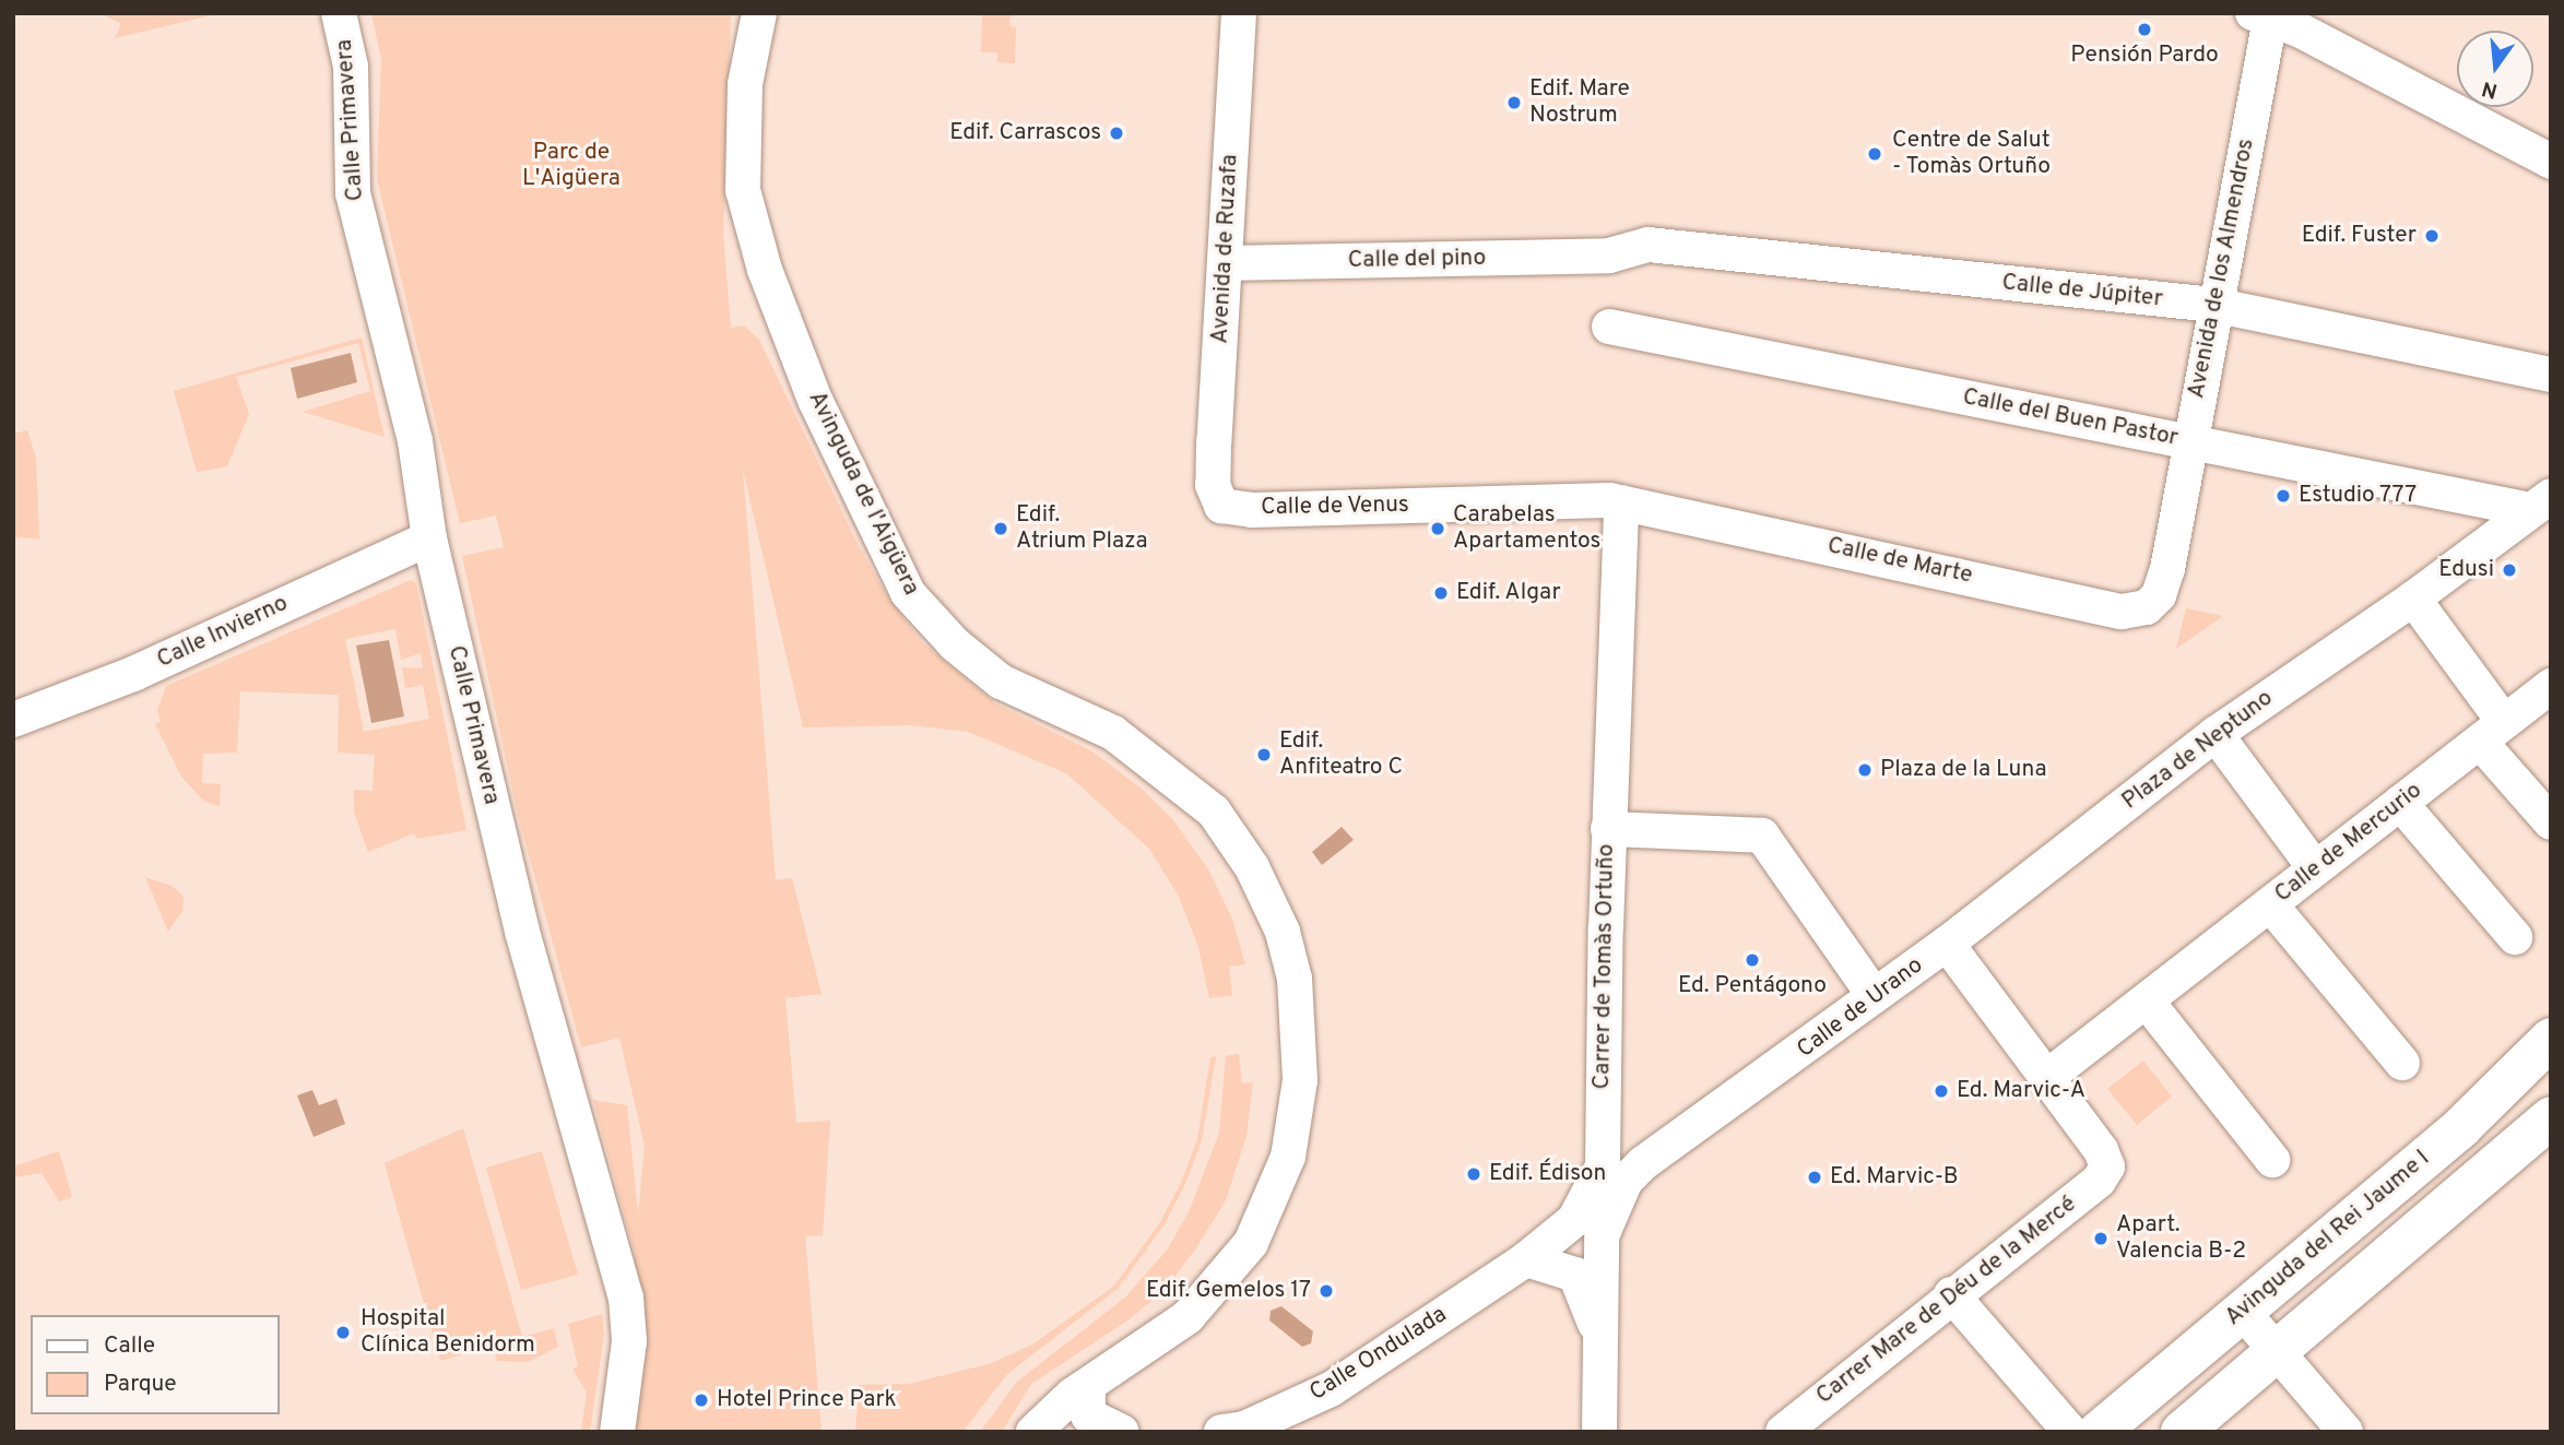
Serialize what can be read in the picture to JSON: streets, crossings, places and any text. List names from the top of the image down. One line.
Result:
{"streets":{"main road":["Avinguda del Rei Jaume I"],"street":["Calle Primavera","Avenida de Ruzafa","Calle del pino","Avenida de los Almendros","Calle de Júpiter","Calle del Buen Pastor","Avinguda de l'Aigüera","Calle de Venus","Calle de Marte","Calle Invierno","Plaza de Neptuno","Calle de Mercurio","Carrer de Tomàs Ortuño","Calle de Urano","Carrer Mare de Déu de la Mercé","Calle Ondulada"]},"crossings":[["Calle Primavera","Calle Invierno"],["Avenida de Ruzafa","Calle del pino"],["Avenida de Ruzafa","Calle de Venus"],["Calle del pino","Calle de Júpiter"],["Avenida de los Almendros","Calle de Júpiter"],["Avenida de los Almendros","Calle del Buen Pastor"],["Avenida de los Almendros","Calle de Marte"],["Calle del Buen Pastor","Plaza de Neptuno"],["Calle de Venus","Calle de Marte"],["Calle de Venus","Carrer de Tomàs Ortuño"],["Calle de Marte","Carrer de Tomàs Ortuño"],["Plaza de Neptuno","Calle de Urano"],["Calle de Mercurio","Carrer Mare de Déu de la Mercé"],["Carrer de Tomàs Ortuño","Calle de Urano"],["Carrer de Tomàs Ortuño","Calle Ondulada"]],"parks":["Parc de L'Aigüera"],"places":["Pensión Pardo","Edif. Mare Nostrum","Edif. Carrascos","Centre de Salut - Tomàs Ortuño","Edif. Fuster","Estudio 777","Edif. Atrium Plaza","Carabelas Apartamentos","Edusi","Edif. Algar","Edif. Anfiteatro C","Plaza de la Luna","Ed. Pentágono","Ed. Marvic-A","Edif. Édison","Ed. Marvic-B","Apart. Valencia B-2","Edif. Gemelos 17","Hospital Clínica Benidorm","Hotel Prince Park"],"legend":["Calle","Parque"],"north":"bottom"}
